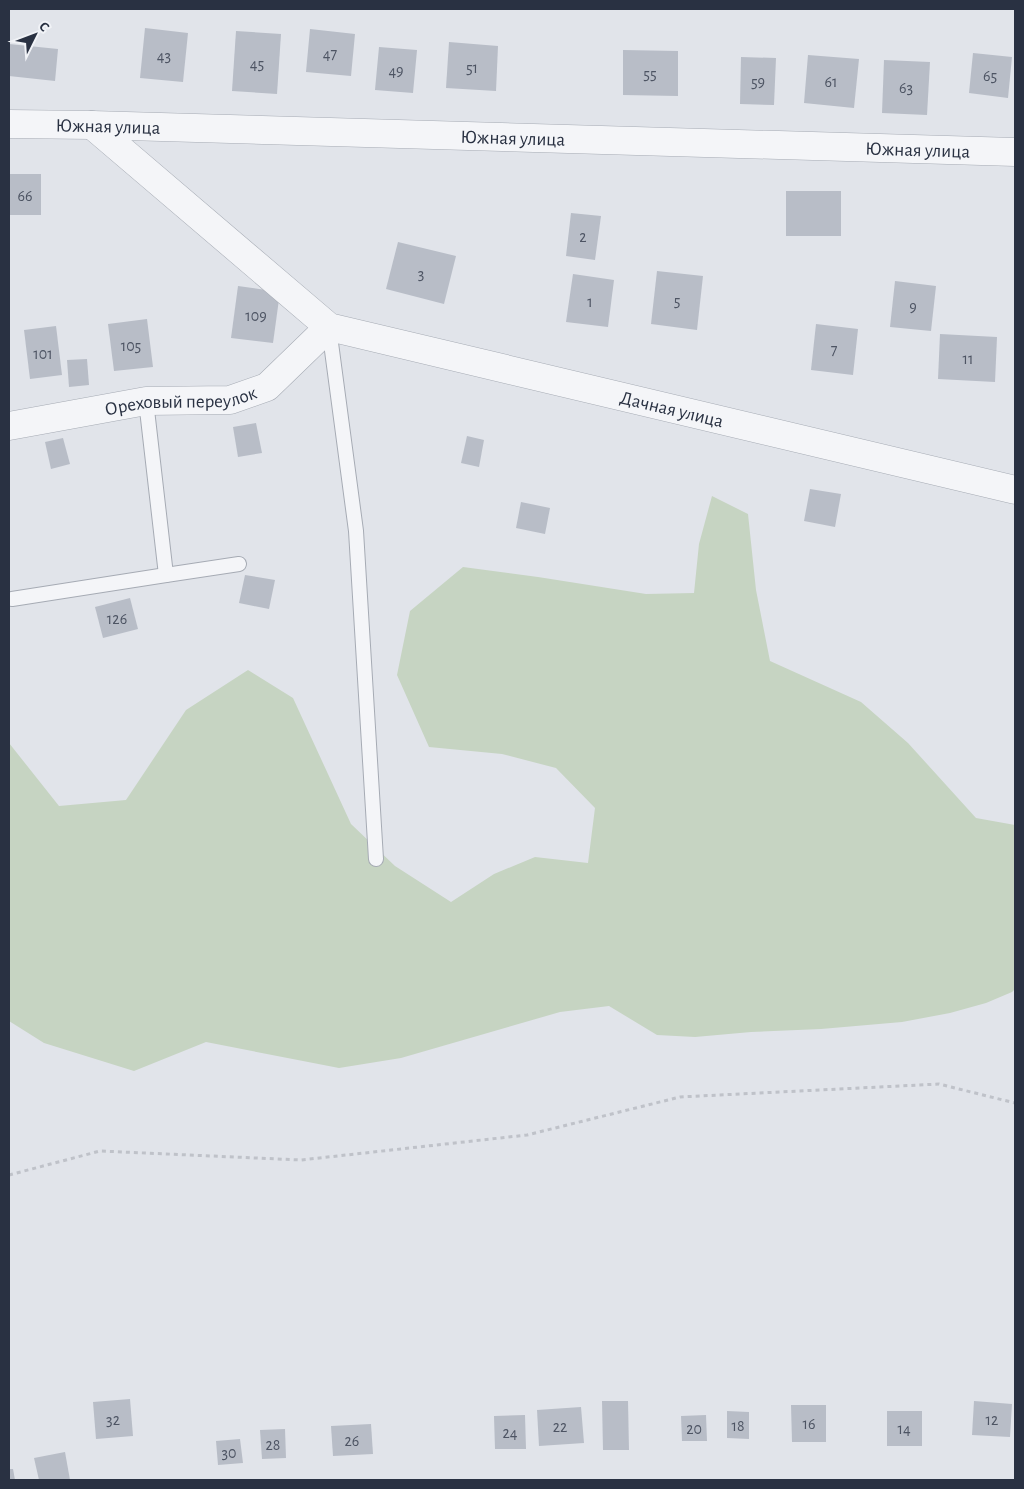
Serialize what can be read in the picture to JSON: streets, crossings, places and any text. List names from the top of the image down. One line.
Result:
{"streets":{"street":["Южная улица","Ореховый переулок","Дачная улица"]},"crossings":[["Ореховый переулок","Дачная улица"]],"house_numbers":["47","43","45","51","49","55","65","59","61","63","66","2","3","5","1","9","109","105","7","101","11","126","32","12","16","18","22","20","14","24","26","28","30"],"north":"top right"}
